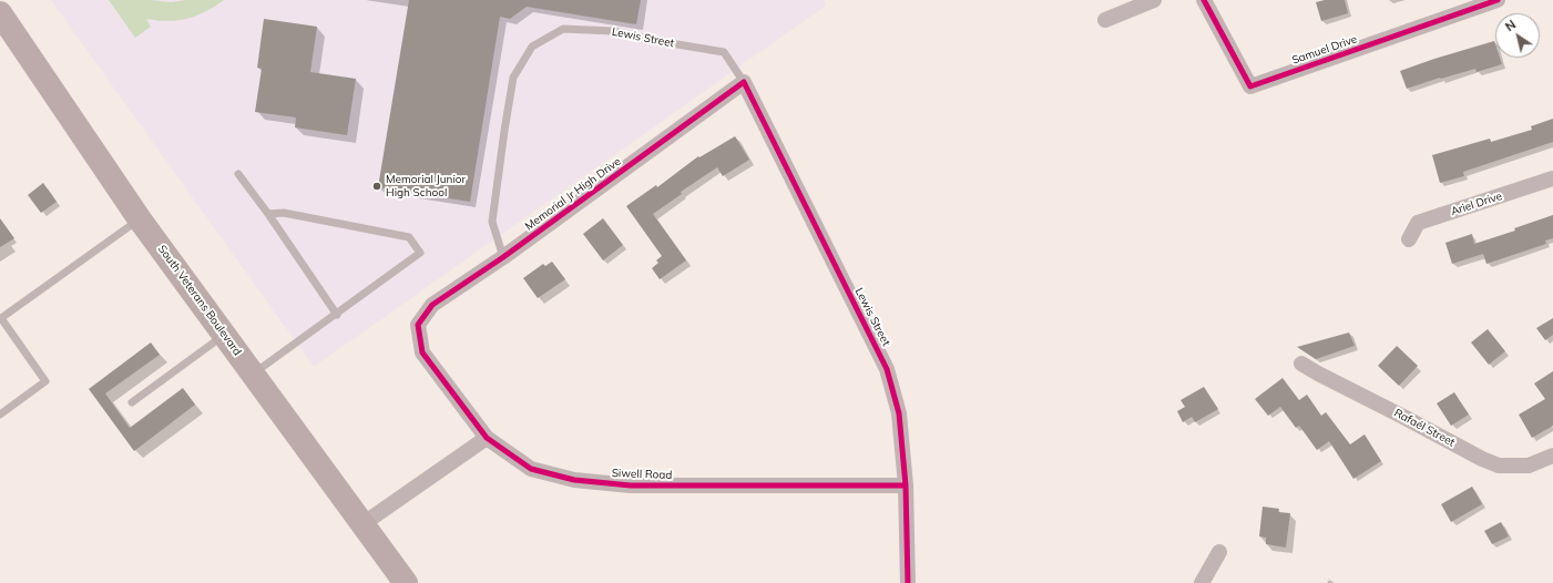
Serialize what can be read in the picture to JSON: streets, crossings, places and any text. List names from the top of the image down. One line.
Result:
{"streets":{"main road":["South Veterans Boulevard"],"street":["Lewis Street","Samuel Drive","Memorial Jr High Drive","Ariel Drive","Rafaél Street","Siwell Road"]},"crossings":[["Lewis Street","Memorial Jr High Drive"],["Lewis Street","Siwell Road"],["Memorial Jr High Drive","Siwell Road"]],"places":["Memorial Junior High School"],"north":"top left"}
